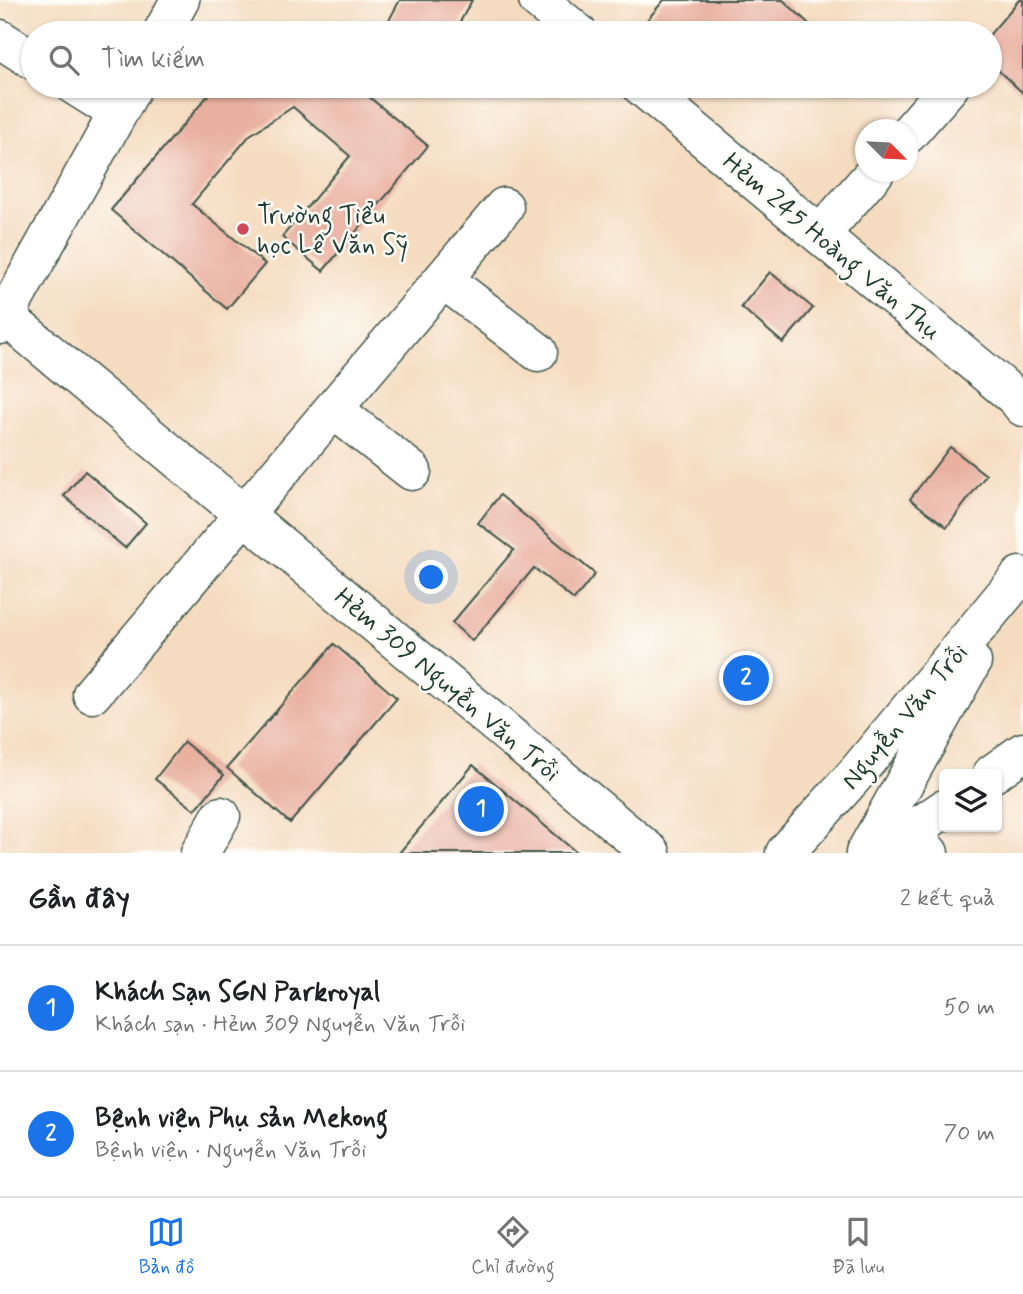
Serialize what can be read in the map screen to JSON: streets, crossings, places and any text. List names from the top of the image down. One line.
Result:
{"streets":{"street":["Hẻm 245 Hoàng Văn Thụ","Hẻm 309 Nguyễn Văn Trỗi","Nguyễn Văn Trỗi"]},"places":["Trường Tiểu học Lê Văn Sỹ"],"north":"bottom right","page":{"search":"Tìm kiếm","pins":["2","1"],"heading":["Gần đây","2 kết quả"],"list":[{"mark":"1","name":"Khách Sạn SGN Parkroyal","note":"Khách sạn · Hẻm 309 Nguyễn Văn Trỗi","value":"50 m"},{"mark":"2","name":"Bệnh viện Phụ sản Mekong","note":"Bệnh viện · Nguyễn Văn Trỗi","value":"70 m"}],"nav":["Bản đồ","Chỉ đường","Đã lưu"]}}
